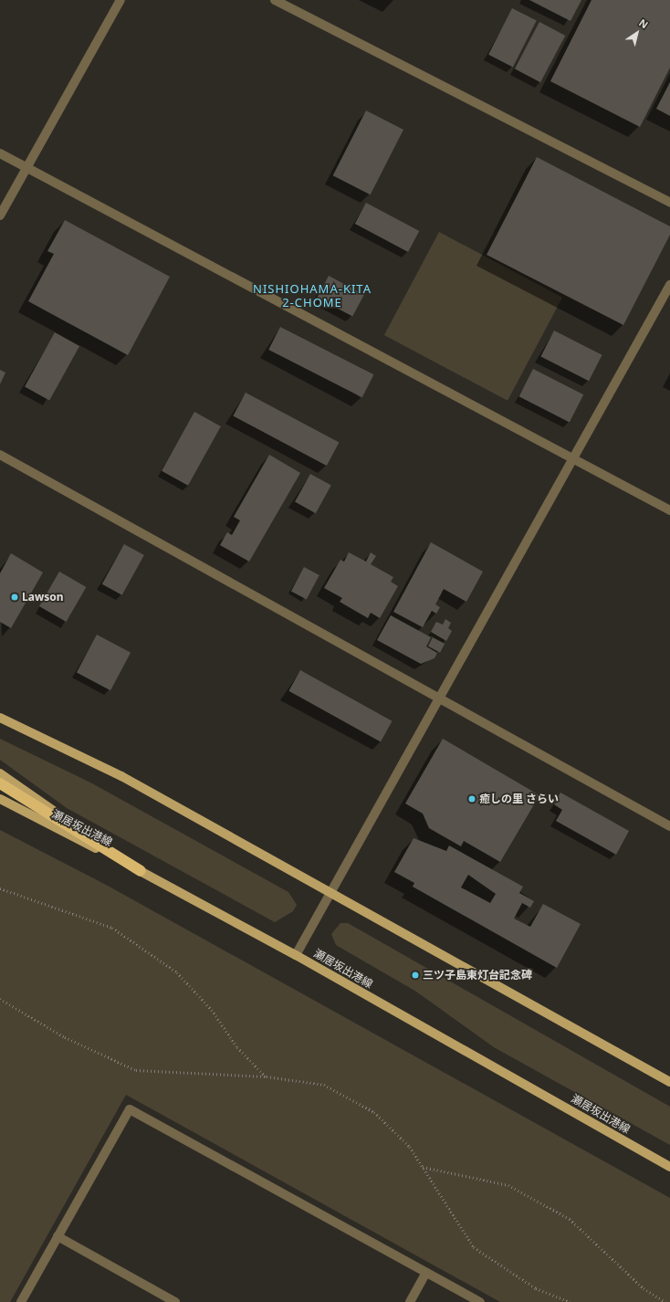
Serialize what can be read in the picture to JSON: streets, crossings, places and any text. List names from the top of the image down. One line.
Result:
{"streets":{"main road":["瀬居坂出港線"]},"districts":["NISHIOHAMA-KITA 2-CHOME"],"places":["Lawson","癒しの里 さらい","三ツ子島東灯台記念碑"],"north":"top right"}
